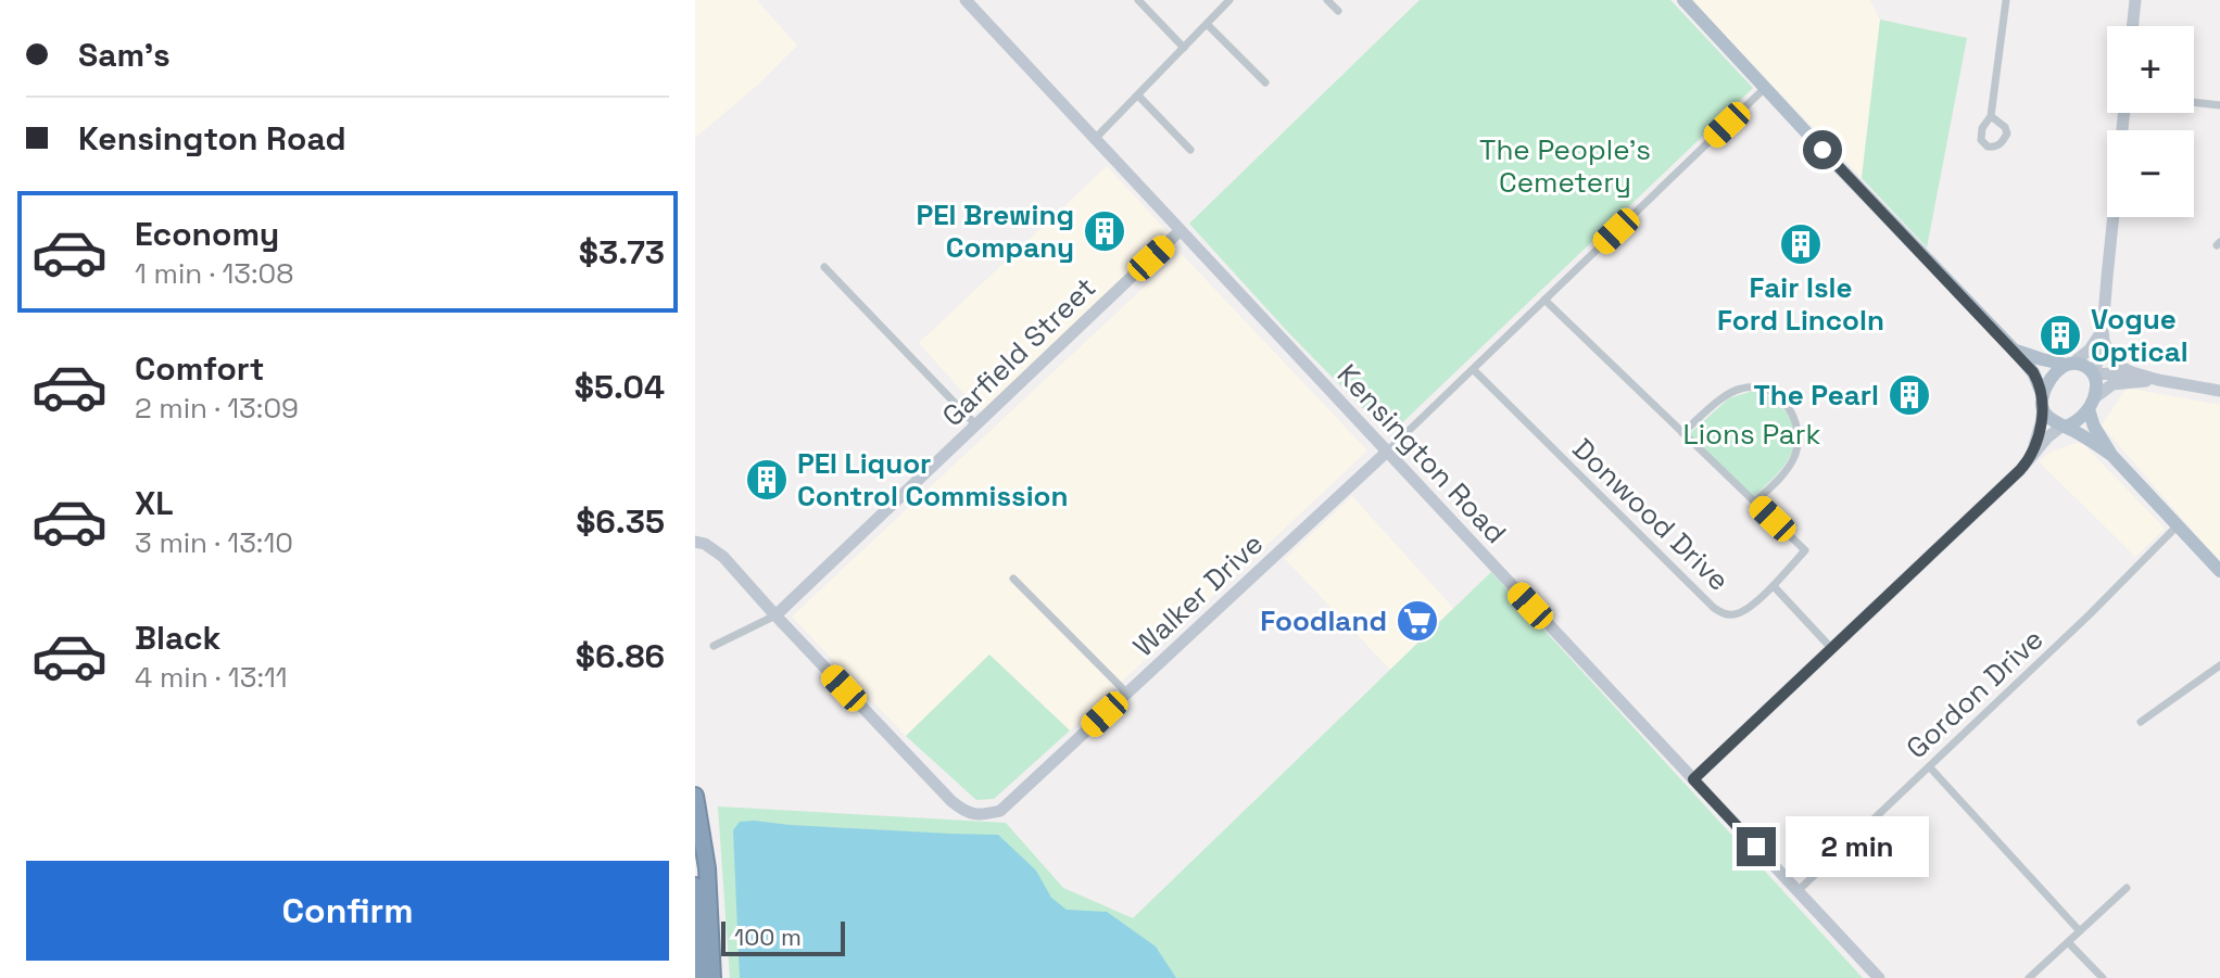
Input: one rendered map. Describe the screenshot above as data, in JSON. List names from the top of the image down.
{
  "streets": {
    "street": [
      "Garfield Street",
      "Kensington Road",
      "Donwood Drive",
      "Walker Drive",
      "Gordon Drive"
    ]
  },
  "crossings": [
    ["Garfield Street", "Kensington Road"],
    ["Garfield Street", "Walker Drive"],
    ["Kensington Road", "Walker Drive"],
    ["Kensington Road", "Gordon Drive"]
  ],
  "parks": ["The People's Cemetery", "Lions Park"],
  "places": {
    "building": [
      "PEI Brewing Company",
      "Fair Isle Ford Lincoln",
      "Vogue Optical",
      "The Pearl",
      "PEI Liquor Control Commission"
    ],
    "supermarket": ["Foodland"]
  },
  "scale_bar": "100 m",
  "page": {
    "banner": ["Sam's", "Kensington Road"],
    "map_buttons": ["+", "−"],
    "list": [
      {
        "name": "Economy",
        "note": "1 min · 13:08",
        "value": "$3.73"
      },
      {
        "name": "Comfort",
        "note": "2 min · 13:09",
        "value": "$5.04"
      },
      {
        "name": "XL",
        "note": "3 min · 13:10",
        "value": "$6.35"
      },
      {
        "name": "Black",
        "note": "4 min · 13:11",
        "value": "$6.86"
      }
    ],
    "bubble": "2 min",
    "buttons": "Confirm",
    "scale": "100 m"
  }
}
